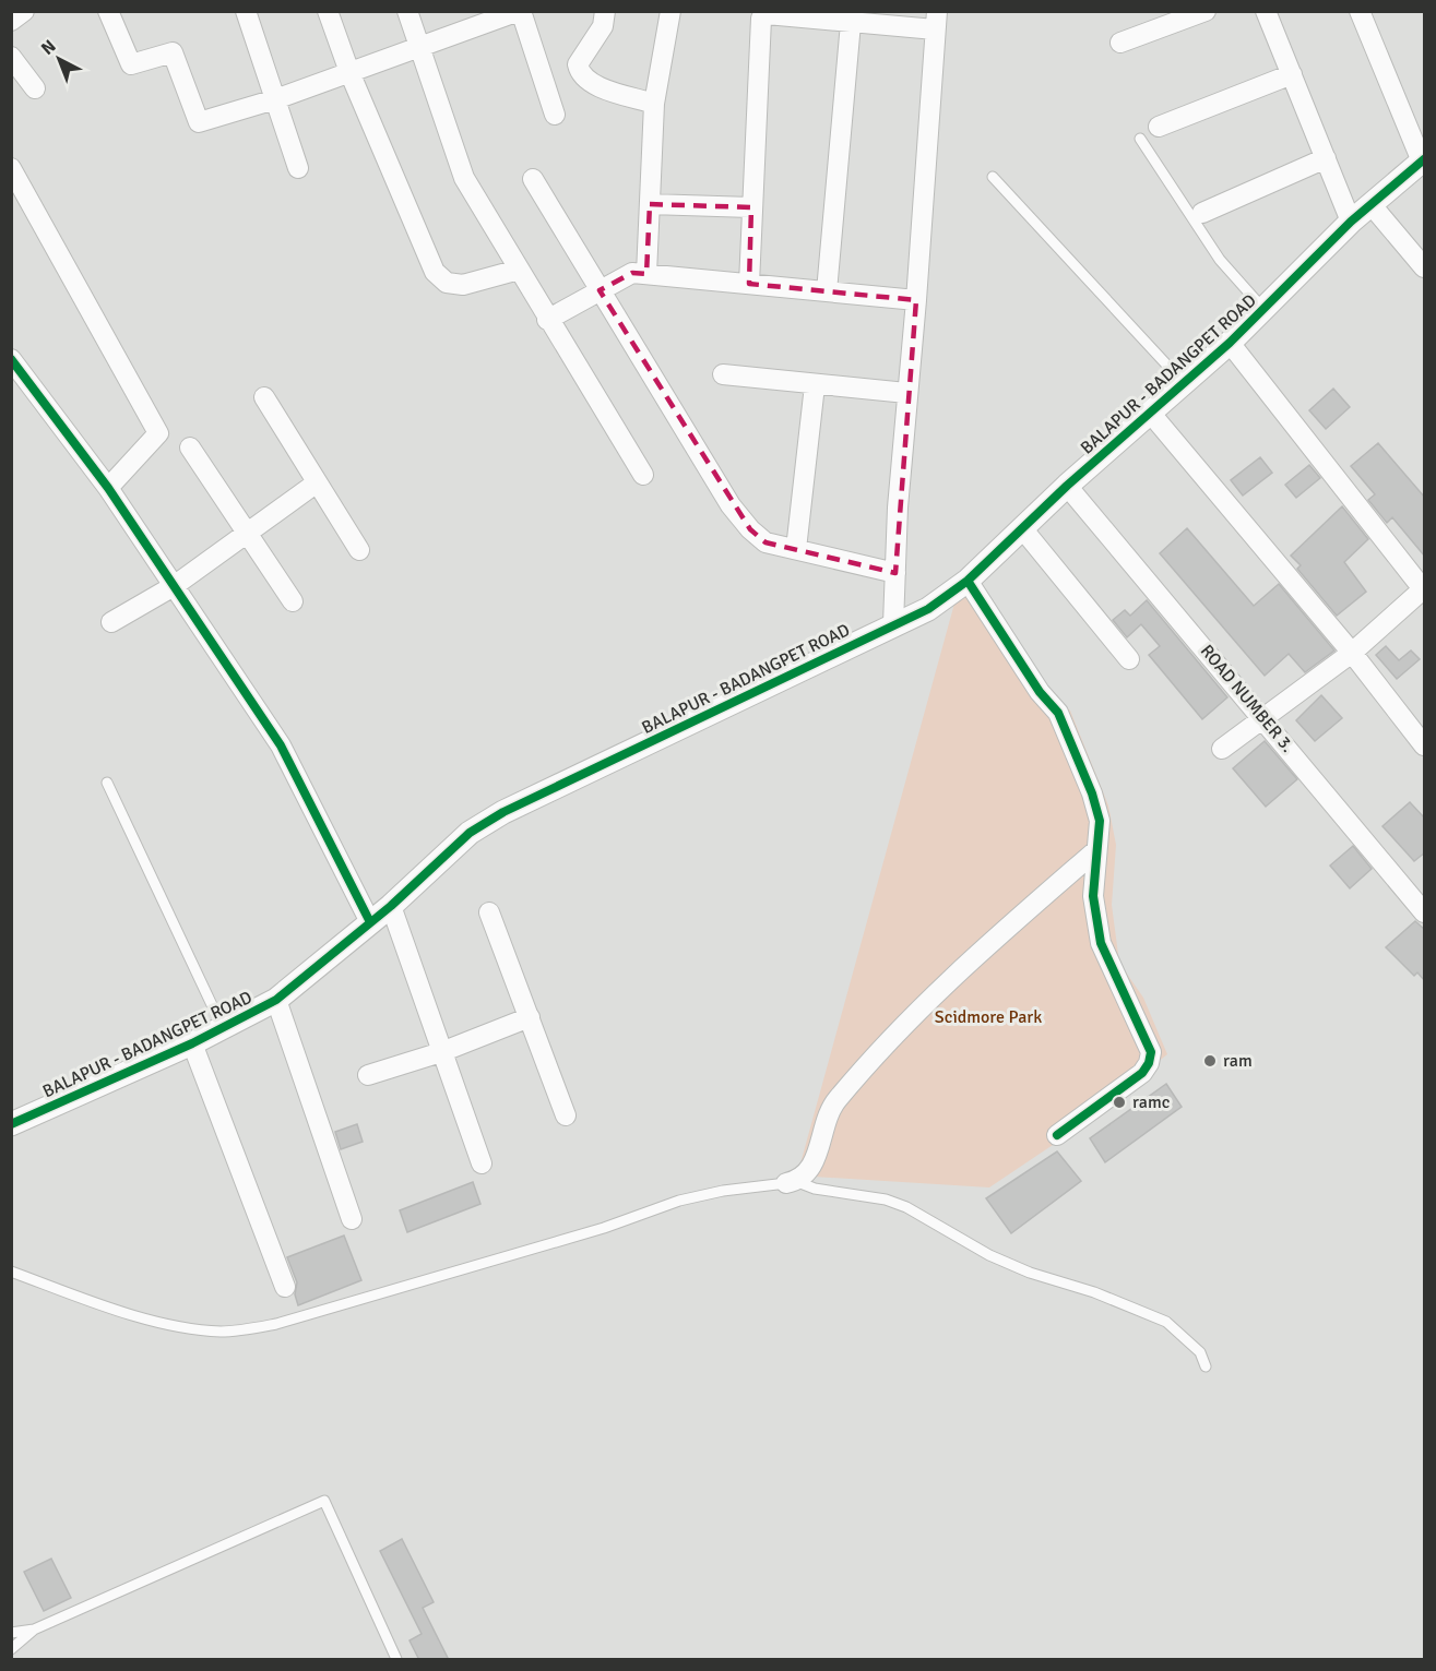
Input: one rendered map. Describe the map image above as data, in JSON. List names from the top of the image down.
{
  "streets": {
    "street": ["BALAPUR - BADANGPET ROAD", "ROAD NUMBER 3."]
  },
  "crossings": [
    ["BALAPUR - BADANGPET ROAD", "ROAD NUMBER 3."]
  ],
  "parks": ["Scidmore Park"],
  "places": ["ram", "ramc"],
  "north": "top left"
}
